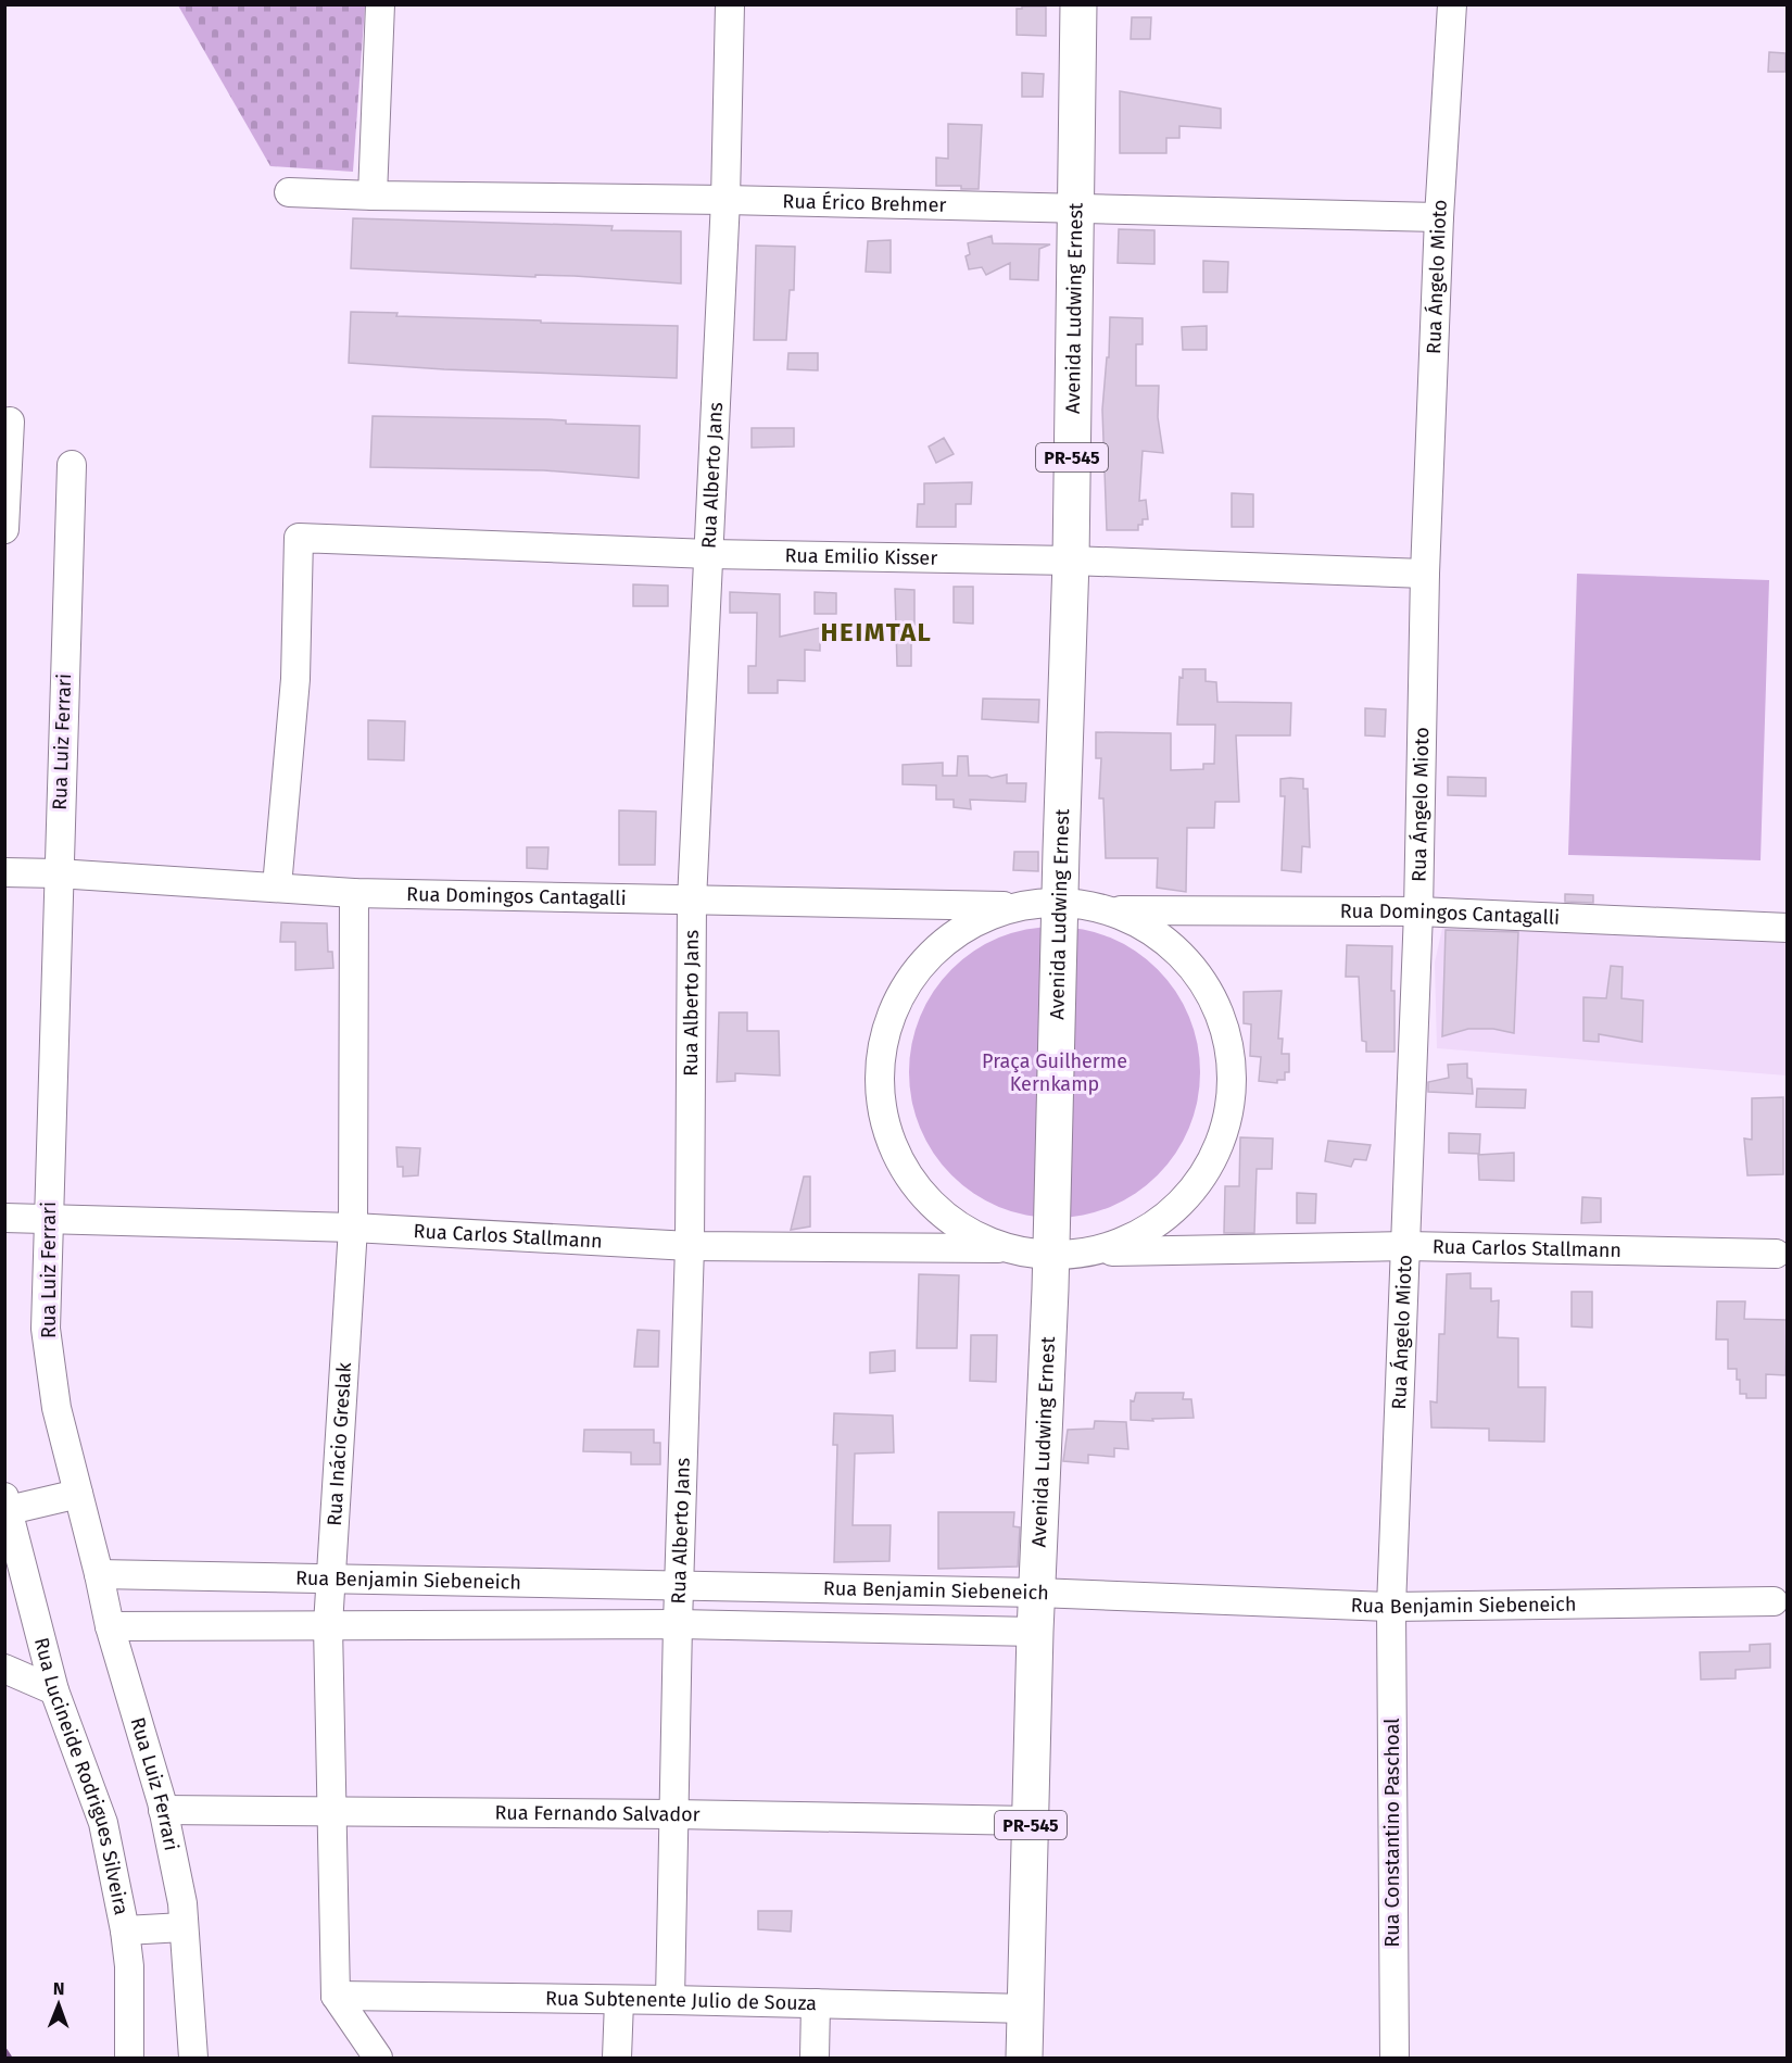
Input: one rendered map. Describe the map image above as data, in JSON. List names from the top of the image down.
{
  "streets": {
    "highway": ["Avenida Ludwing Ernest", "PR-545"],
    "street": [
      "Rua Érico Brehmer",
      "Rua Ángelo Mioto",
      "Rua Alberto Jans",
      "Rua Emilio Kisser",
      "Rua Luiz Ferrari",
      "Rua Domingos Cantagalli",
      "Rua Carlos Stallmann",
      "Rua Inácio Greslak",
      "Rua Benjamin Siebeneich",
      "Rua Lucineide Rodrigues Silveira",
      "Rua Fernando Salvador",
      "Rua Constantino Paschoal",
      "Rua Subtenente Julio de Souza"
    ]
  },
  "crossings": [
    ["Rua Érico Brehmer", "Rua Ángelo Mioto"],
    ["Rua Érico Brehmer", "Avenida Ludwing Ernest"],
    ["Rua Érico Brehmer", "Rua Alberto Jans"],
    ["Rua Ángelo Mioto", "Rua Emilio Kisser"],
    ["Rua Ángelo Mioto", "Rua Domingos Cantagalli"],
    ["Rua Ángelo Mioto", "Rua Carlos Stallmann"],
    ["Rua Ángelo Mioto", "Rua Benjamin Siebeneich"],
    ["Rua Ángelo Mioto", "Rua Constantino Paschoal"],
    ["Avenida Ludwing Ernest", "Rua Emilio Kisser"],
    ["Avenida Ludwing Ernest", "Rua Domingos Cantagalli"],
    ["Avenida Ludwing Ernest", "Rua Carlos Stallmann"],
    ["Avenida Ludwing Ernest", "Rua Benjamin Siebeneich"],
    ["Avenida Ludwing Ernest", "Rua Fernando Salvador"],
    ["Avenida Ludwing Ernest", "Rua Subtenente Julio de Souza"],
    ["Rua Alberto Jans", "Rua Emilio Kisser"],
    ["Rua Alberto Jans", "Rua Domingos Cantagalli"],
    ["Rua Alberto Jans", "Rua Carlos Stallmann"],
    ["Rua Alberto Jans", "Rua Benjamin Siebeneich"],
    ["Rua Alberto Jans", "Rua Fernando Salvador"],
    ["Rua Alberto Jans", "Rua Subtenente Julio de Souza"],
    ["Rua Emilio Kisser", "Rua Domingos Cantagalli"],
    ["Rua Luiz Ferrari", "Rua Domingos Cantagalli"],
    ["Rua Luiz Ferrari", "Rua Carlos Stallmann"],
    ["Rua Luiz Ferrari", "Rua Benjamin Siebeneich"],
    ["Rua Luiz Ferrari", "Rua Fernando Salvador"],
    ["Rua Domingos Cantagalli", "Rua Inácio Greslak"],
    ["Rua Carlos Stallmann", "Rua Inácio Greslak"],
    ["Rua Inácio Greslak", "Rua Benjamin Siebeneich"],
    ["Rua Inácio Greslak", "Rua Fernando Salvador"],
    ["Rua Inácio Greslak", "Rua Subtenente Julio de Souza"],
    ["Rua Benjamin Siebeneich", "Rua Constantino Paschoal"]
  ],
  "districts": ["HEIMTAL"],
  "parks": ["Praça Guilherme Kernkamp"],
  "north": "top"
}
